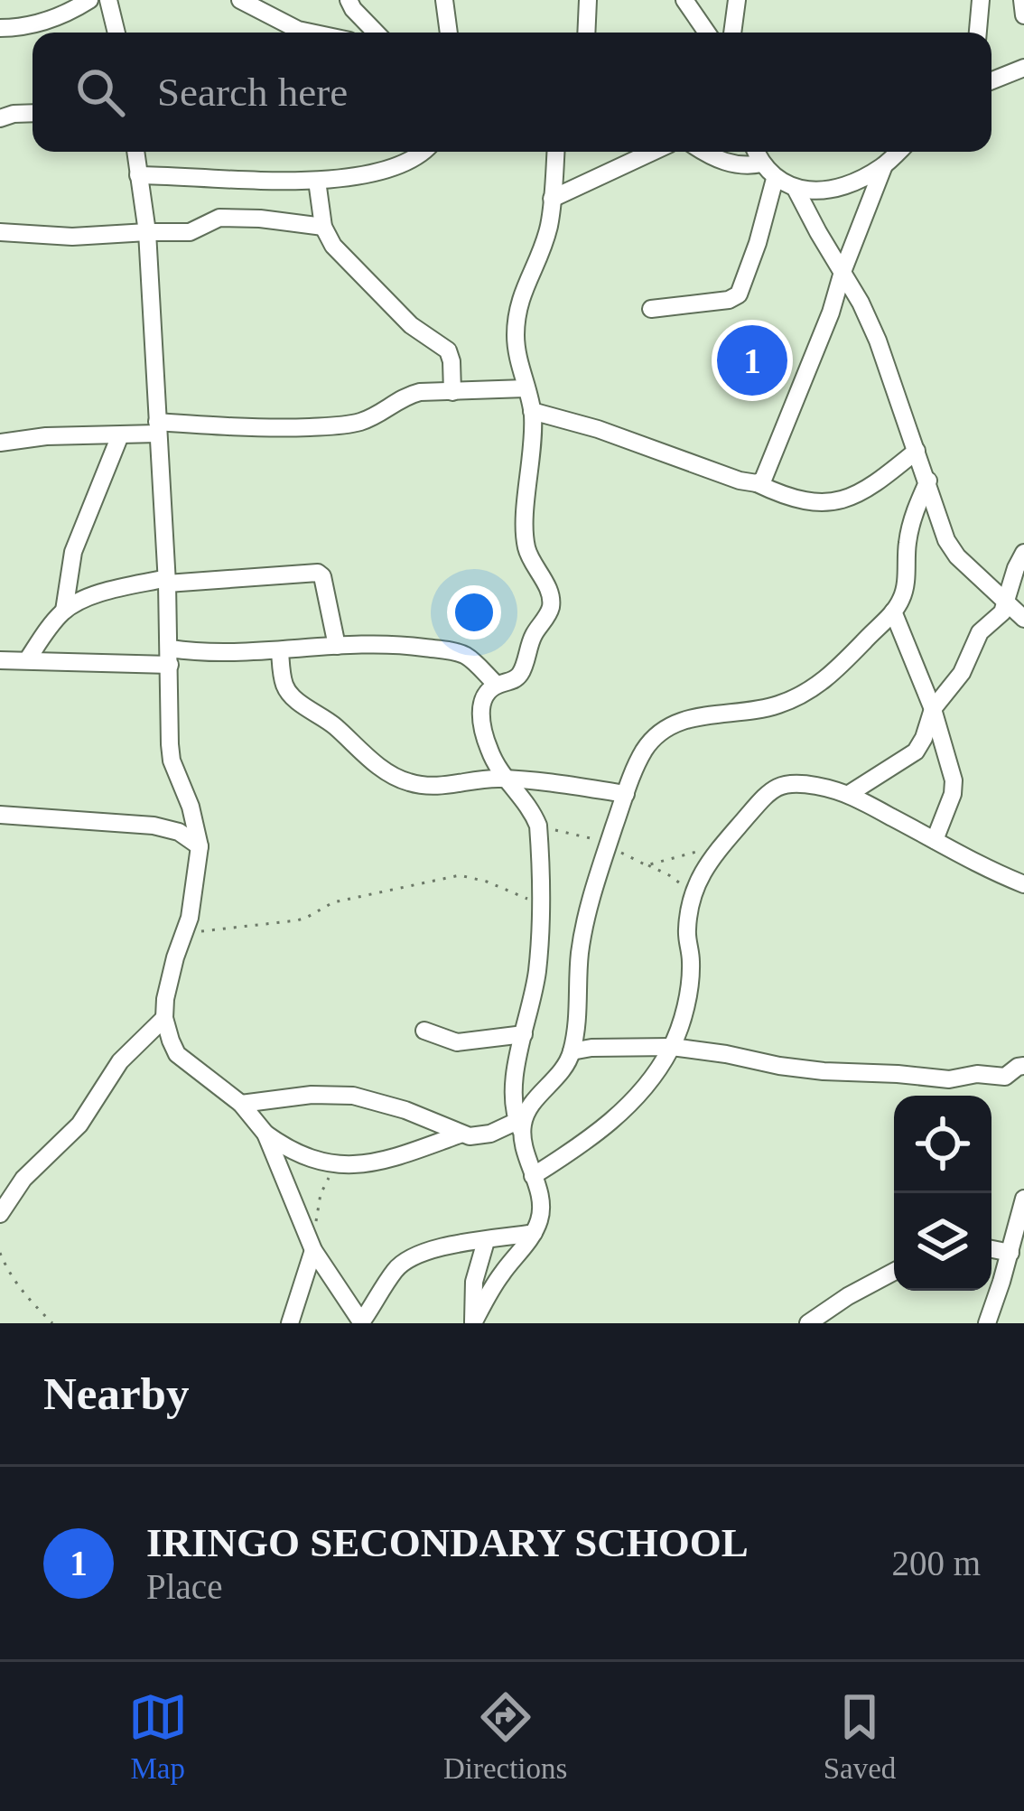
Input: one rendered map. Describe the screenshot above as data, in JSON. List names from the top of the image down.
{
  "page": {
    "search": "Search here",
    "pins": "1",
    "heading": "Nearby",
    "list": [
      {
        "mark": "1",
        "name": "IRINGO SECONDARY SCHOOL",
        "note": "Place",
        "value": "200 m"
      }
    ],
    "nav": ["Map", "Directions", "Saved"]
  }
}
